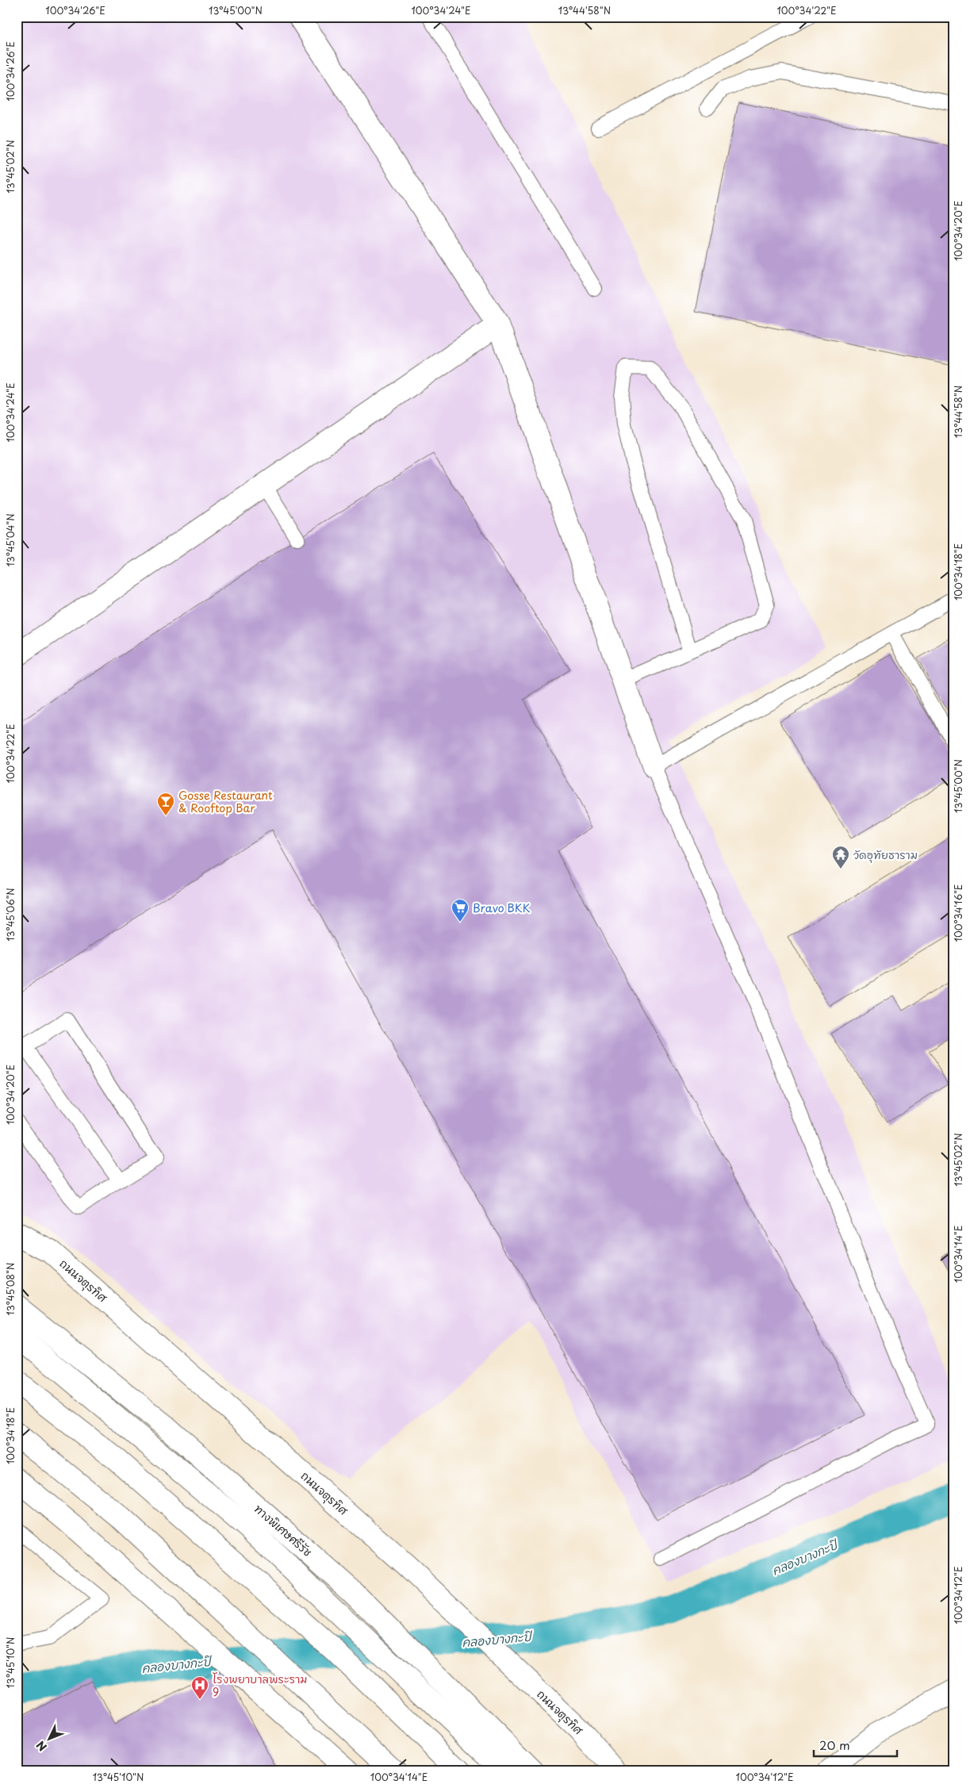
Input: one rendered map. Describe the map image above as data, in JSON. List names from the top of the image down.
{
  "streets": {
    "main road": ["ถนนจตุรทิศ", "ทางพิเศษศรีรัช"]
  },
  "water": ["คลองบางกะปิ"],
  "places": {
    "bar": ["Gosse Restaurant & Rooftop Bar"],
    "temple": ["วัดอุทัยธาราม"],
    "supermarket": ["Bravo BKK"],
    "hospital": ["โรงพยาบาลพระราม 9"]
  },
  "scale_bar": "20 m",
  "north": "bottom left",
  "coordinates": [
    "100°34'26\"E",
    "13°45'00\"N",
    "100°34'24\"E",
    "13°44'58\"N",
    "100°34'22\"E",
    "13°45'02\"N",
    "100°34'20\"E",
    "13°45'04\"N",
    "100°34'18\"E",
    "100°34'16\"E",
    "13°45'06\"N",
    "100°34'14\"E",
    "13°45'08\"N",
    "100°34'12\"E",
    "13°45'10\"N"
  ]
}
